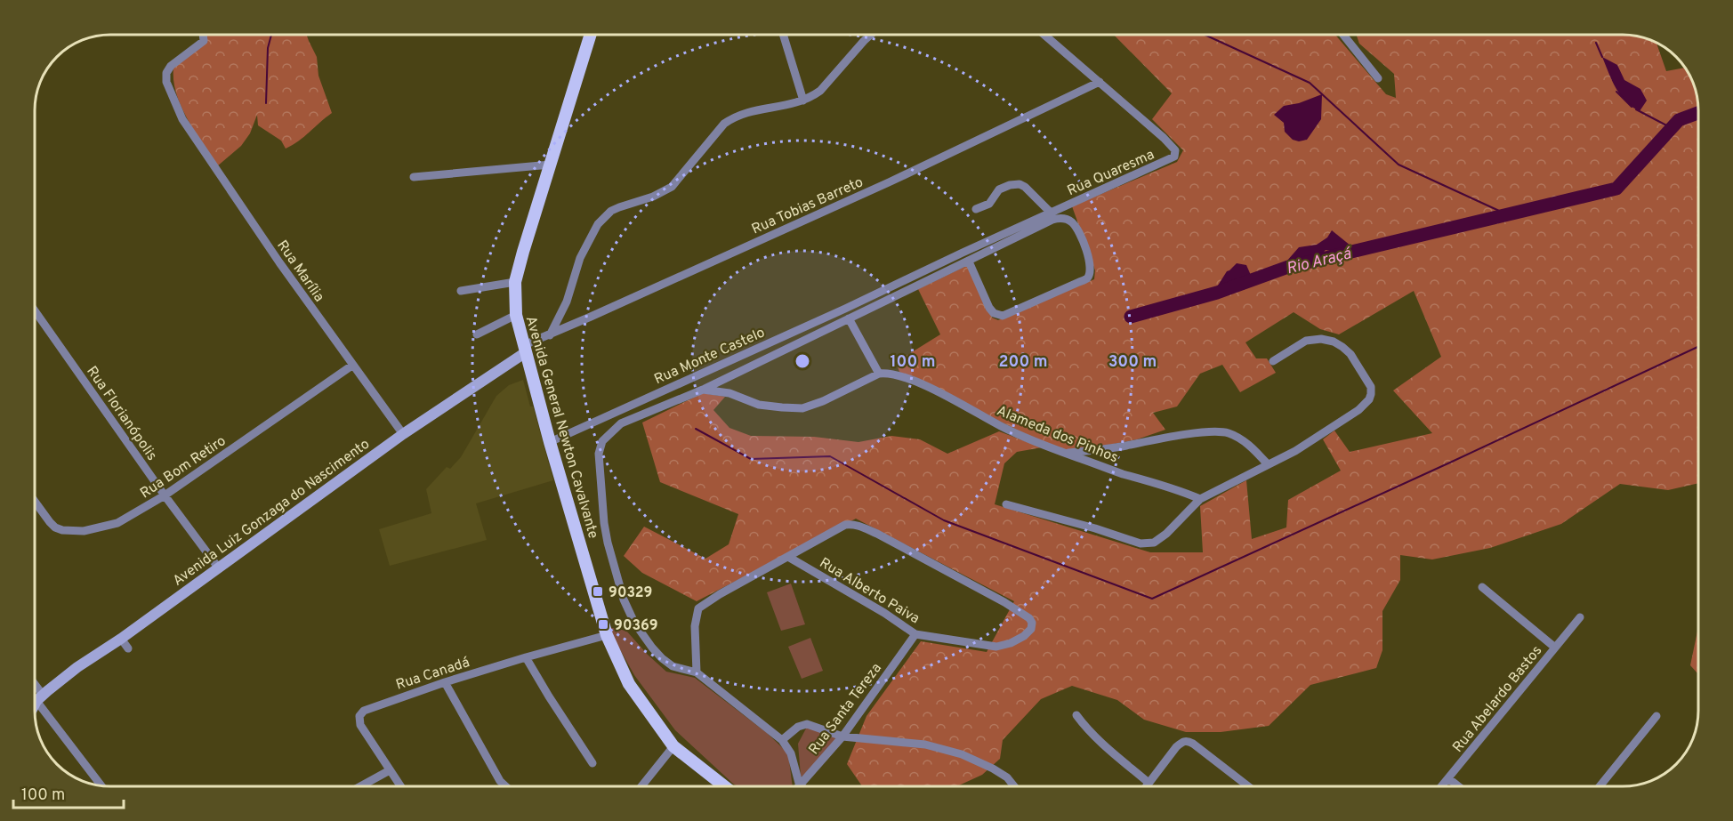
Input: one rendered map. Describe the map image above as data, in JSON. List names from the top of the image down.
{
  "streets": {
    "main road": ["Avenida General Newton Cavalvante", "Avenida Luiz Gonzaga do Nascimento"],
    "street": [
      "Rua Quaresma",
      "Rua Tobias Barreto",
      "Rua Marília",
      "Rua Monte Castelo",
      "Rua Florianópolis",
      "Alameda dos Pinhos",
      "Rua Bom Retiro",
      "Rua Alberto Paiva",
      "Rua Canadá",
      "Rua Abelardo Bastos",
      "Rua Santa Tereza"
    ]
  },
  "crossings": [
    ["Rua Quaresma", "Rua Tobias Barreto"],
    ["Rua Quaresma", "Rua Monte Castelo"],
    ["Rua Tobias Barreto", "Avenida General Newton Cavalvante"],
    ["Rua Tobias Barreto", "Avenida Luiz Gonzaga do Nascimento"],
    ["Rua Marília", "Rua Bom Retiro"],
    ["Rua Marília", "Avenida Luiz Gonzaga do Nascimento"],
    ["Rua Monte Castelo", "Avenida General Newton Cavalvante"],
    ["Rua Florianópolis", "Rua Bom Retiro"],
    ["Rua Florianópolis", "Avenida Luiz Gonzaga do Nascimento"],
    ["Avenida General Newton Cavalvante", "Avenida Luiz Gonzaga do Nascimento"],
    ["Avenida General Newton Cavalvante", "Rua Canadá"],
    ["Rua Alberto Paiva", "Rua Santa Tereza"]
  ],
  "water": ["Rio Araçá"],
  "places": {
    "transit": ["90329", "90369"]
  },
  "scale_bar": "100 m",
  "rings": ["100 m", "200 m", "300 m"]
}
